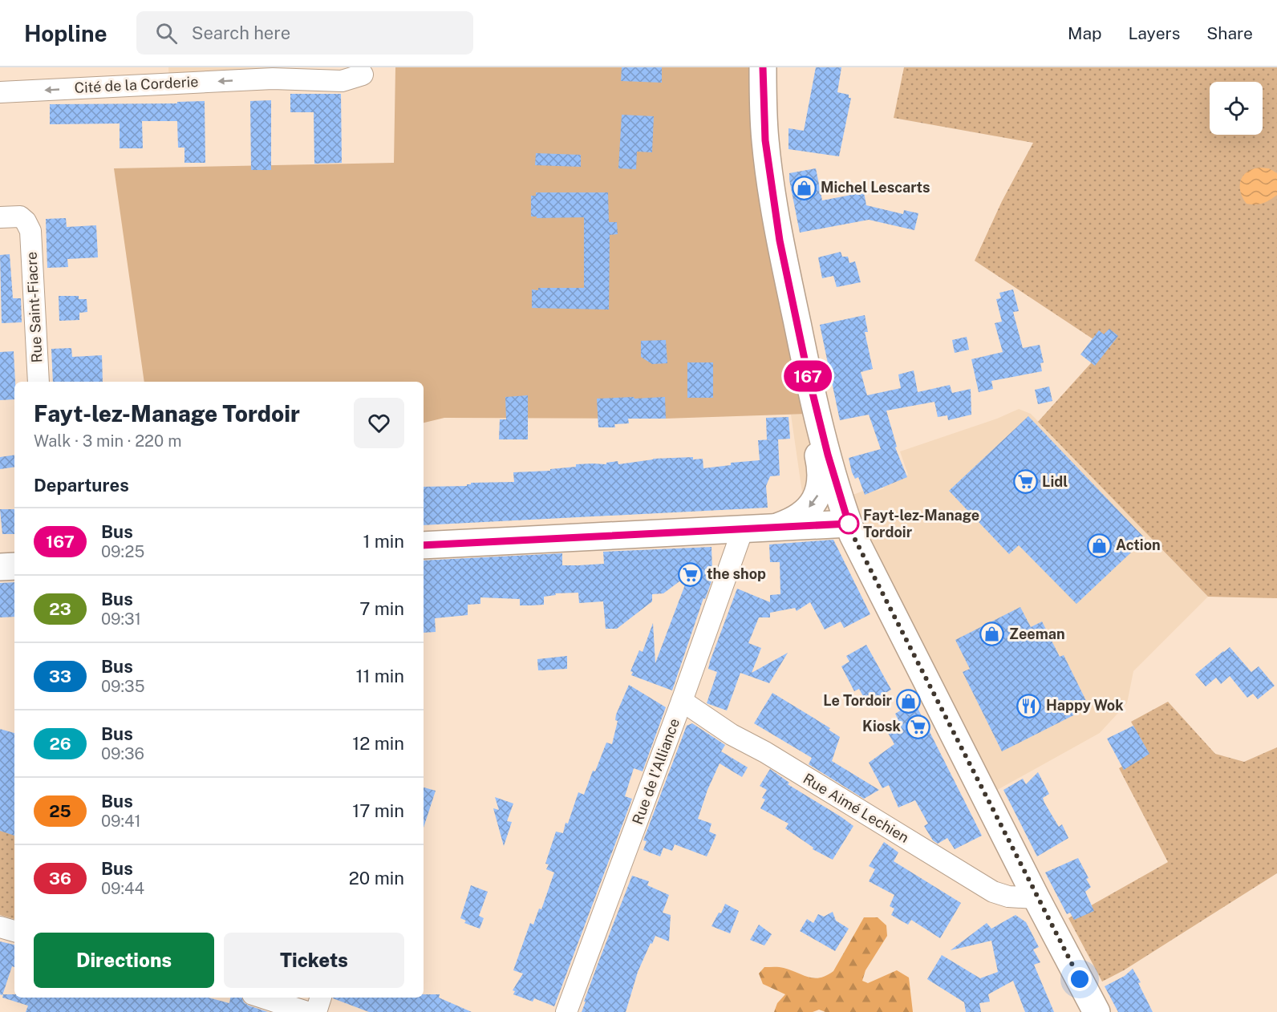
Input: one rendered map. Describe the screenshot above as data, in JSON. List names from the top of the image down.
{
  "streets": {
    "street": [
      "Cité de la Corderie",
      "Rue Saint-Fiacre",
      "Rue de l'Alliance",
      "Rue Aimé Lechien"
    ]
  },
  "crossings": [
    ["Rue de l'Alliance", "Rue Aimé Lechien"]
  ],
  "one_way": ["Cité de la Corderie"],
  "places": {
    "shop": [
      "Michel Lescarts",
      "Action",
      "Zeeman",
      "Le Tordoir"
    ],
    "supermarket": ["Lidl", "the shop", "Kiosk"],
    "other": ["Fayt-lez-Manage Tordoir"],
    "restaurant": ["Happy Wok"]
  },
  "lines": ["bus line 167"],
  "page": {
    "header": "Hopline",
    "search": "Search here",
    "nav": ["Map", "Layers", "Share"],
    "on_map": "167",
    "heading": [
      ["Fayt-lez-Manage Tordoir", "Walk · 3 min · 220 m"],
      "Departures"
    ],
    "list": [
      {
        "mark": "167",
        "name": "Bus",
        "note": "09:25",
        "value": "1 min"
      },
      {
        "mark": "23",
        "name": "Bus",
        "note": "09:31",
        "value": "7 min"
      },
      {
        "mark": "33",
        "name": "Bus",
        "note": "09:35",
        "value": "11 min"
      },
      {
        "mark": "26",
        "name": "Bus",
        "note": "09:36",
        "value": "12 min"
      },
      {
        "mark": "25",
        "name": "Bus",
        "note": "09:41",
        "value": "17 min"
      },
      {
        "mark": "36",
        "name": "Bus",
        "note": "09:44",
        "value": "20 min"
      }
    ],
    "buttons": ["Directions", "Tickets"]
  }
}
